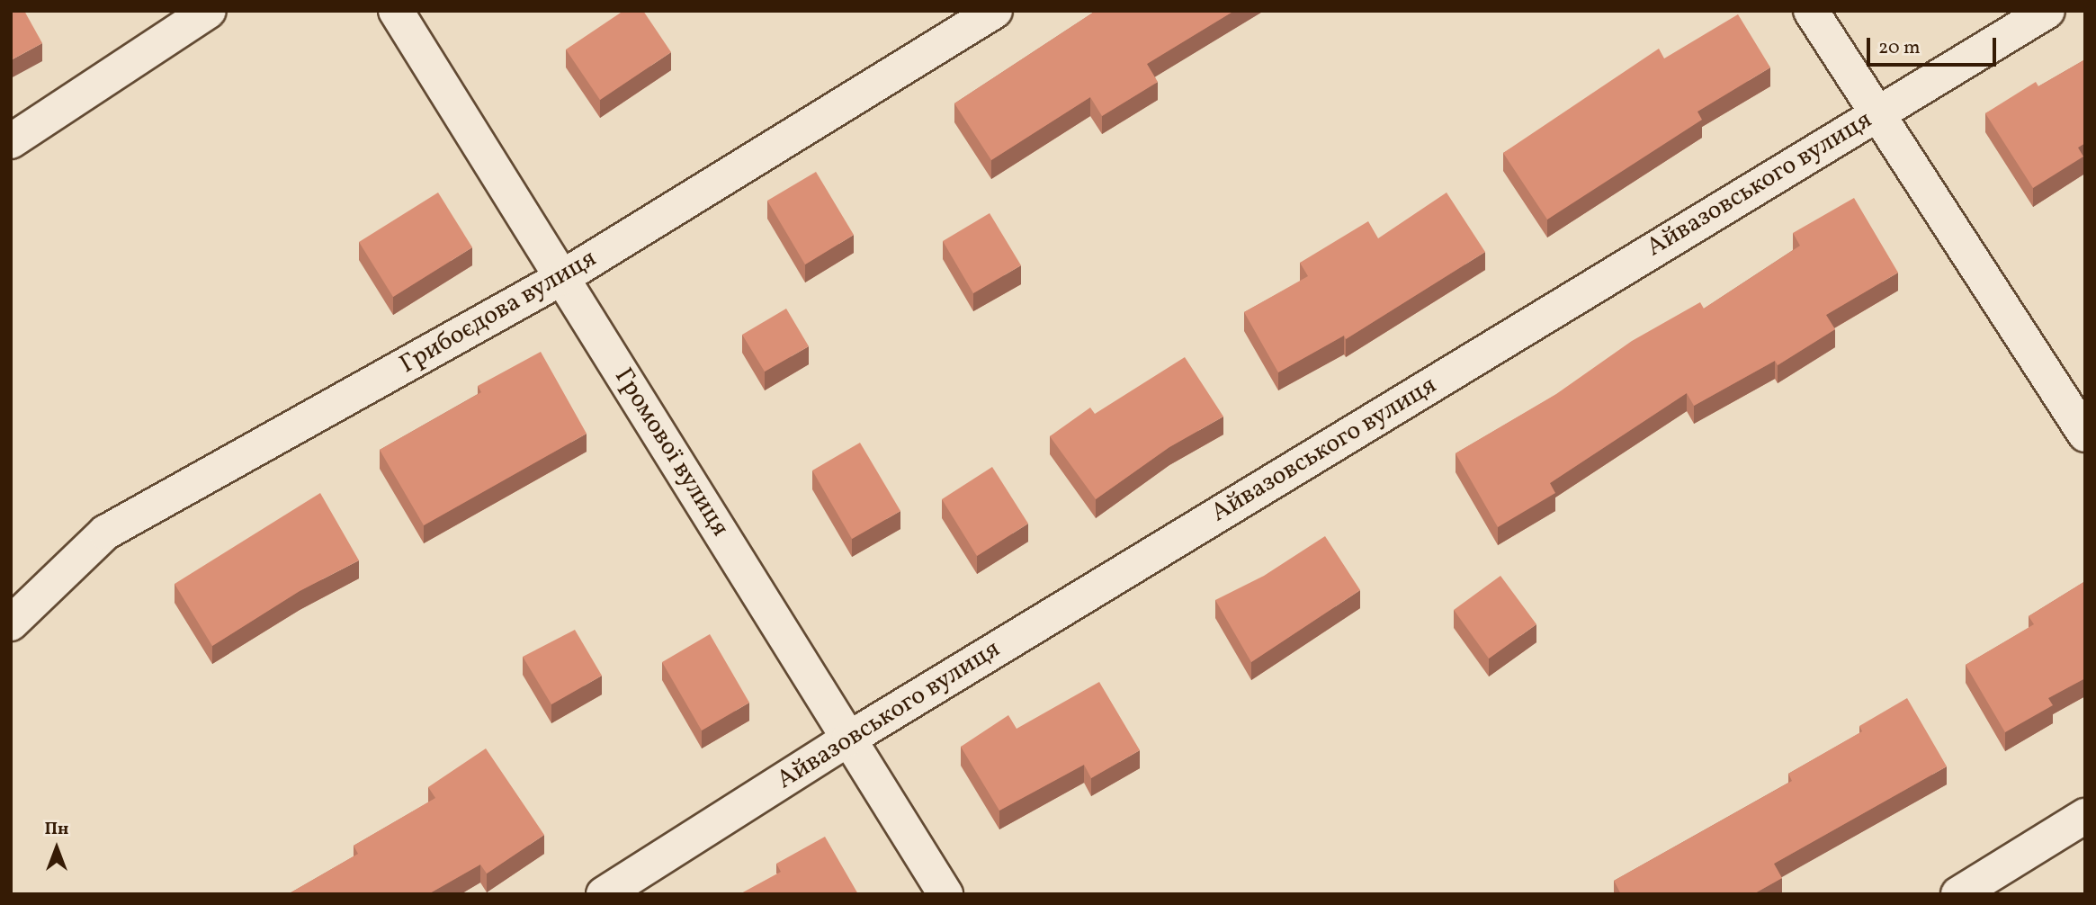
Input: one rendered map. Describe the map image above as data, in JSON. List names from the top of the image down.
{
  "streets": {
    "street": ["Айвазовського вулиця", "Грибоєдова вулиця", "Громової вулиця"]
  },
  "crossings": [
    ["Айвазовського вулиця", "Громової вулиця"],
    ["Грибоєдова вулиця", "Громової вулиця"]
  ],
  "scale_bar": "20 m",
  "north": "top"
}
